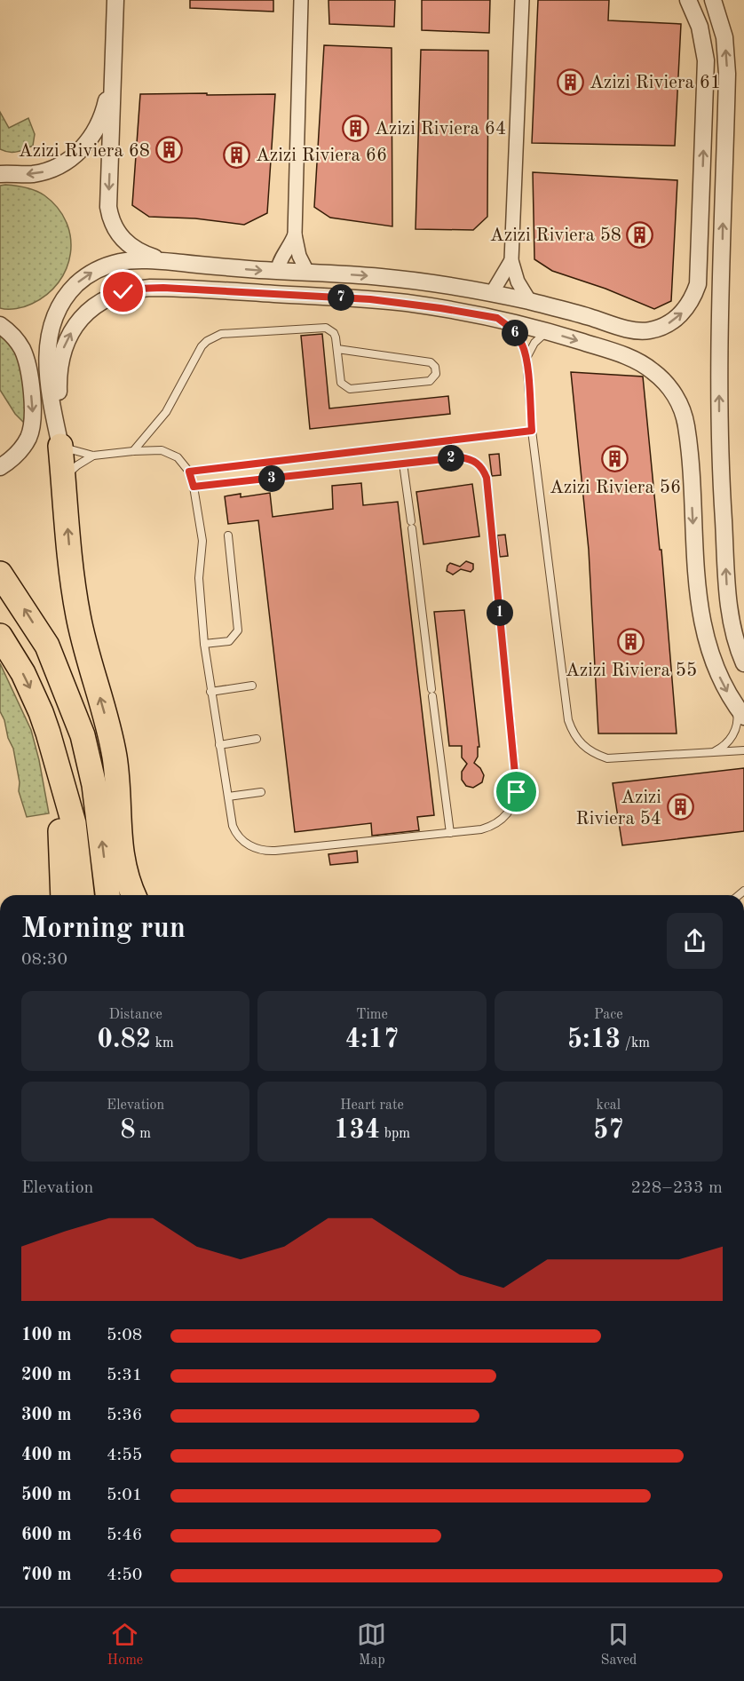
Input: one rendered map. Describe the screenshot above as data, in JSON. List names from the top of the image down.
{
  "places": {
    "building": [
      "Azizi Riviera 61",
      "Azizi Riviera 64",
      "Azizi Riviera 68",
      "Azizi Riviera 66",
      "Azizi Riviera 58",
      "Azizi Riviera 56",
      "Azizi Riviera 55",
      "Azizi Riviera 54"
    ]
  },
  "page": {
    "pins": [
      "7",
      "6",
      "2",
      "3",
      "1"
    ],
    "heading": ["Morning run", "08:30"],
    "stats": [
      ["Distance", "0.82 km"],
      ["Time", "4:17"],
      ["Pace", "5:13 /km"],
      ["Elevation", "8 m"],
      ["Heart rate", "134 bpm"],
      ["kcal", "57"]
    ],
    "chart": ["Elevation", "228–233 m"],
    "list": [
      {
        "name": "100 m",
        "note": "5:08"
      },
      {
        "name": "200 m",
        "note": "5:31"
      },
      {
        "name": "300 m",
        "note": "5:36"
      },
      {
        "name": "400 m",
        "note": "4:55"
      },
      {
        "name": "500 m",
        "note": "5:01"
      },
      {
        "name": "600 m",
        "note": "5:46"
      },
      {
        "name": "700 m",
        "note": "4:50"
      }
    ],
    "tabs": ["Home", "Map", "Saved"]
  }
}
